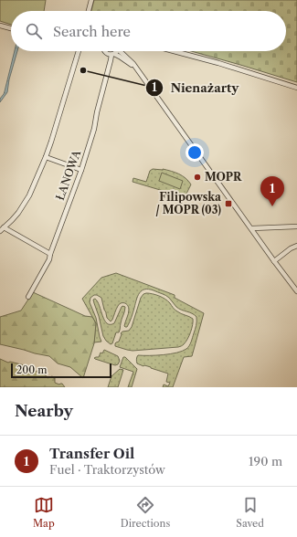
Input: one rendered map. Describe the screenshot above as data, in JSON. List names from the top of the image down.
{
  "streets": {
    "street": ["ŁANOWA"]
  },
  "places": {
    "other": ["Nienażarty", "MOPR"],
    "transit": ["Filipowska / MOPR (03)"]
  },
  "scale_bar": "200 m",
  "page": {
    "search": "Search here",
    "pins": "1",
    "scale": "200 m",
    "heading": "Nearby",
    "list": [
      {
        "mark": "1",
        "name": "Transfer Oil",
        "note": "Fuel · Traktorzystów",
        "value": "190 m"
      }
    ],
    "nav": ["Map", "Directions", "Saved"]
  }
}
